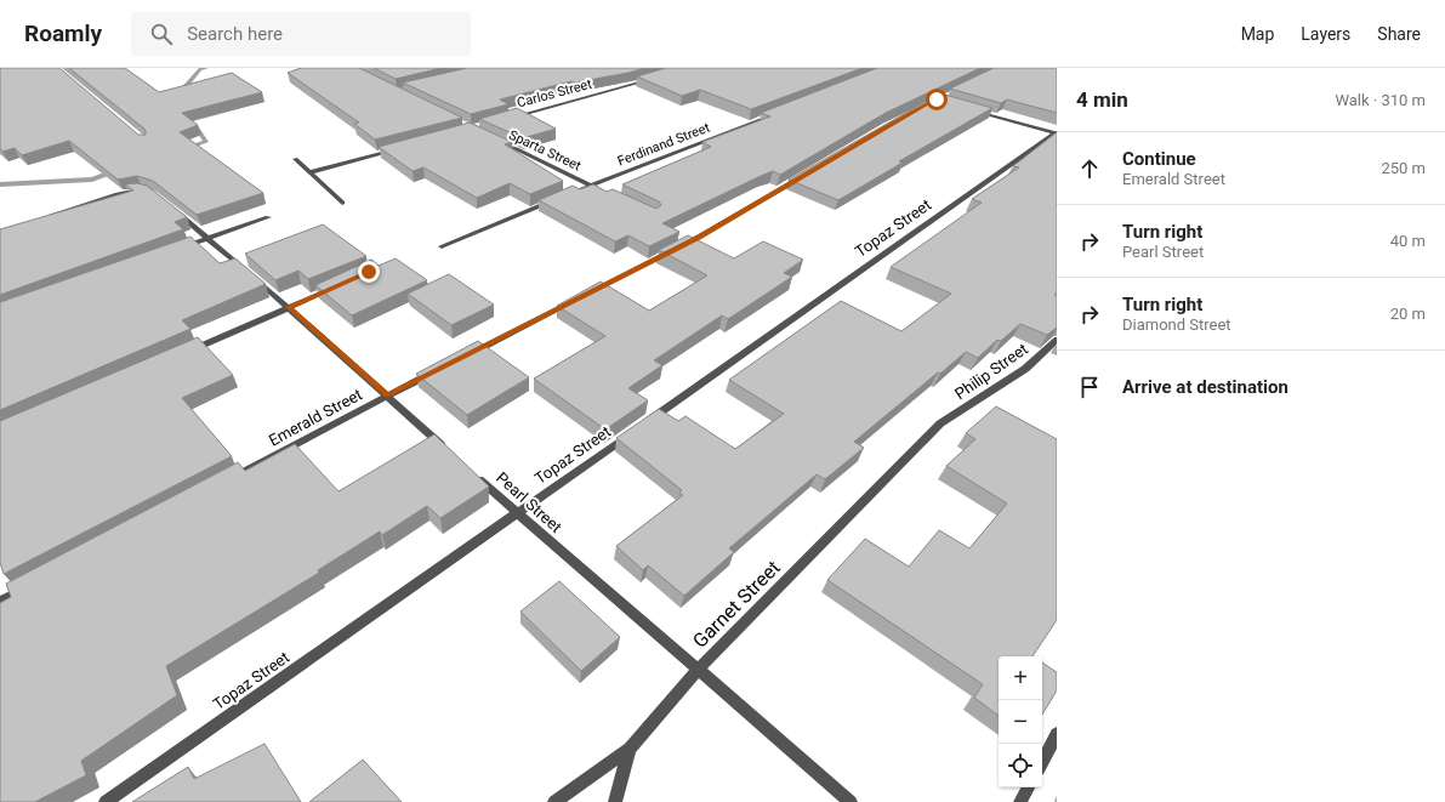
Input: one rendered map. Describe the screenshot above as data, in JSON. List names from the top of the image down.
{
  "streets": {
    "street": [
      "Carlos Street",
      "Ferdinand Street",
      "Sparta Street",
      "Topaz Street",
      "Philip Street",
      "Emerald Street",
      "Pearl Street",
      "Garnet Street"
    ]
  },
  "crossings": [
    ["Ferdinand Street", "Sparta Street"],
    ["Topaz Street", "Pearl Street"],
    ["Philip Street", "Garnet Street"],
    ["Pearl Street", "Garnet Street"]
  ],
  "page": {
    "header": "Roamly",
    "search": "Search here",
    "nav": ["Map", "Layers", "Share"],
    "heading": ["4 min", "Walk · 310 m"],
    "list": [
      ["Continue", "Emerald Street", "250 m"],
      ["Turn right", "Pearl Street", "40 m"],
      ["Turn right", "Diamond Street", "20 m"],
      "Arrive at destination"
    ],
    "map_buttons": ["+", "−"]
  }
}
